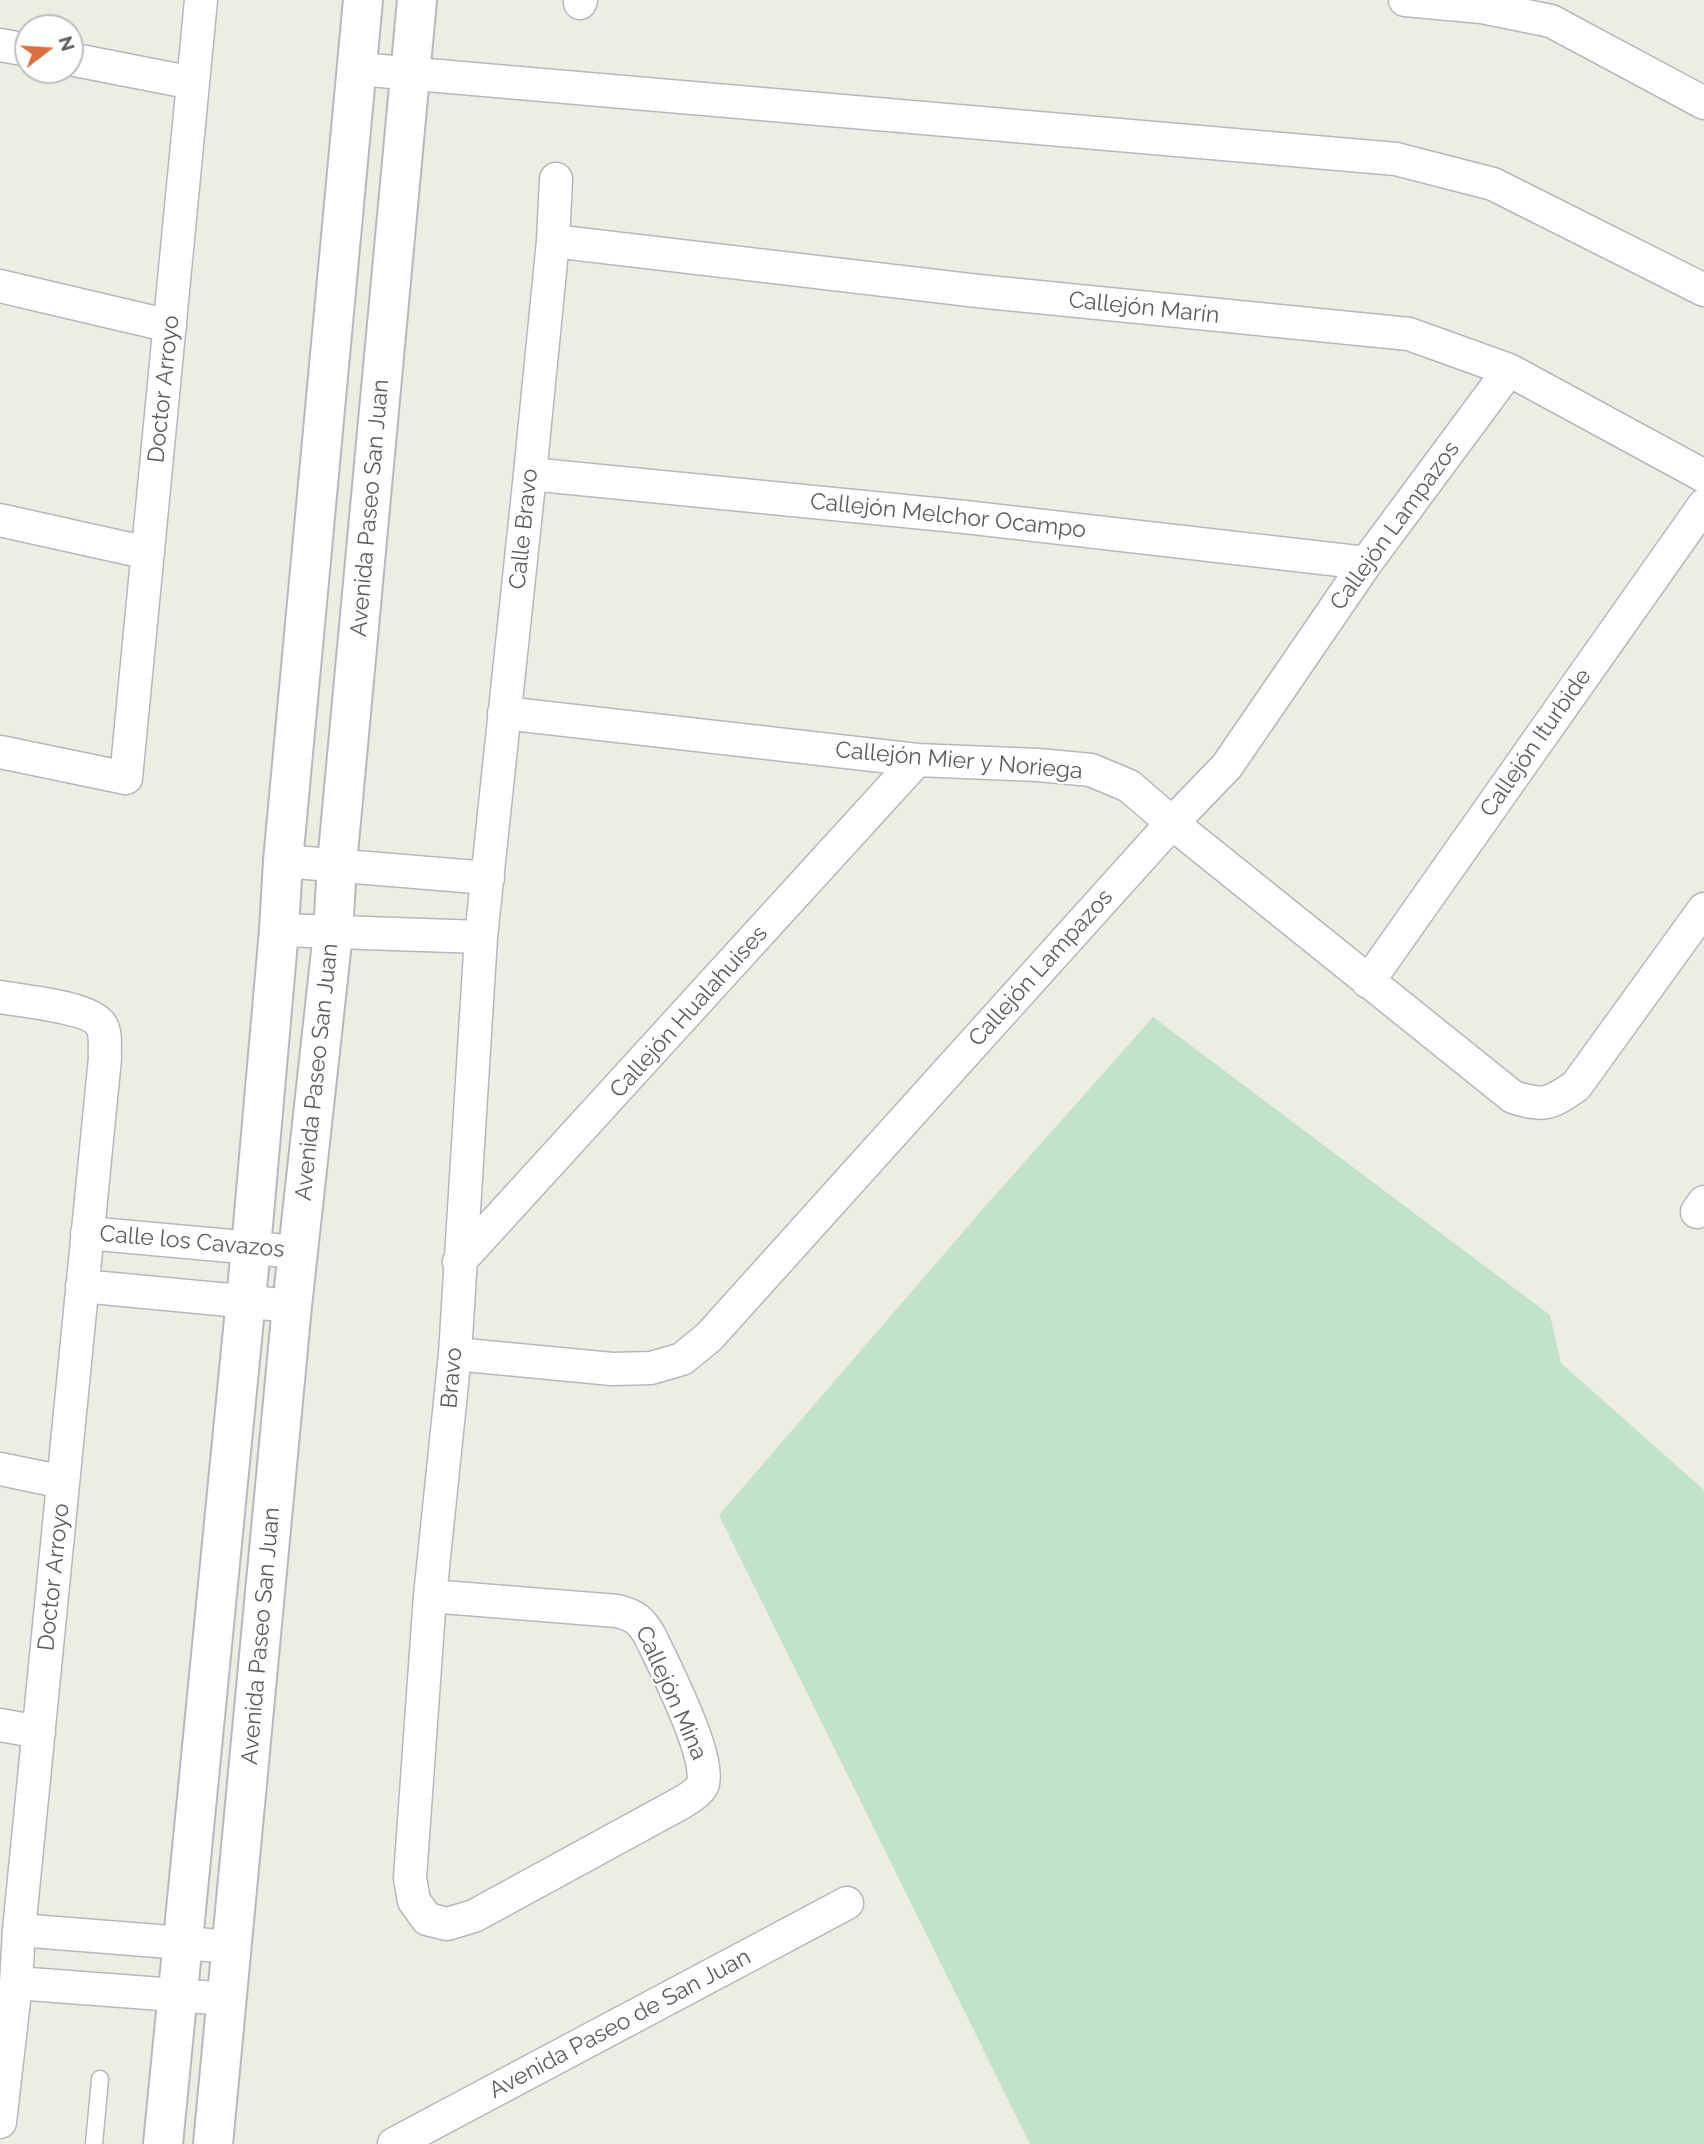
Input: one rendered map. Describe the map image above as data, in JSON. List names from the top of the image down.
{
  "streets": {
    "street": [
      "Callejón Marín",
      "Doctor Arroyo",
      "Avenida Paseo San Juan",
      "Callejón Melchor Ocampo",
      "Callejón Lampazos",
      "Calle Bravo",
      "Callejón Iturbide",
      "Callejón Mier y Noriega",
      "Callejón Hualahuises",
      "Calle los Cavazos",
      "Bravo",
      "Callejón Mina",
      "Avenida Paseo de San Juan"
    ]
  },
  "crossings": [
    ["Callejón Marín", "Callejón Lampazos"],
    ["Callejón Marín", "Calle Bravo"],
    ["Doctor Arroyo", "Calle los Cavazos"],
    ["Avenida Paseo San Juan", "Calle los Cavazos"],
    ["Callejón Melchor Ocampo", "Callejón Lampazos"],
    ["Callejón Melchor Ocampo", "Calle Bravo"],
    ["Callejón Lampazos", "Callejón Mier y Noriega"],
    ["Callejón Lampazos", "Bravo"],
    ["Calle Bravo", "Callejón Mier y Noriega"],
    ["Calle Bravo", "Bravo"],
    ["Callejón Iturbide", "Callejón Mier y Noriega"],
    ["Callejón Mier y Noriega", "Callejón Hualahuises"],
    ["Callejón Hualahuises", "Bravo"],
    ["Bravo", "Callejón Mina"]
  ],
  "north": "right"
}
